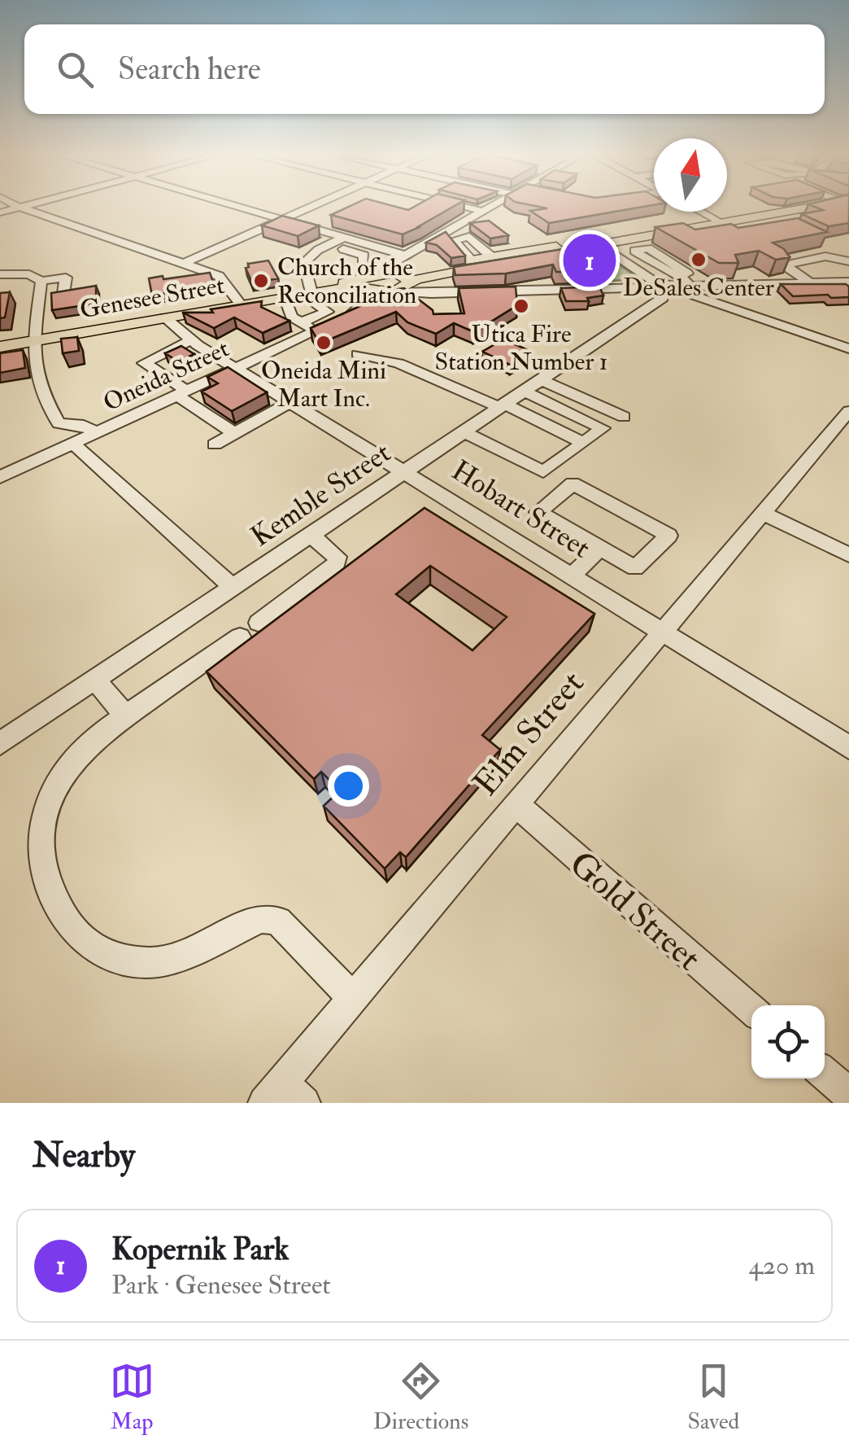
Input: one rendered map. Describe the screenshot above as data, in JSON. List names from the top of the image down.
{
  "streets": {
    "main road": ["Genesee Street"],
    "street": [
      "Oneida Street",
      "Kemble Street",
      "Hobart Street",
      "Elm Street",
      "Gold Street"
    ]
  },
  "crossings": [
    ["Genesee Street", "Oneida Street"],
    ["Genesee Street", "Hobart Street"],
    ["Oneida Street", "Hobart Street"],
    ["Kemble Street", "Hobart Street"],
    ["Hobart Street", "Elm Street"],
    ["Elm Street", "Gold Street"]
  ],
  "places": [
    "DeSales Center",
    "Church of the Reconciliation",
    "Utica Fire Station Number 1",
    "Oneida Mini Mart Inc."
  ],
  "north": "top",
  "page": {
    "search": "Search here",
    "pins": "1",
    "heading": "Nearby",
    "list": [
      {
        "mark": "1",
        "name": "Kopernik Park",
        "note": "Park · Genesee Street",
        "value": "420 m"
      }
    ],
    "nav": ["Map", "Directions", "Saved"]
  }
}
